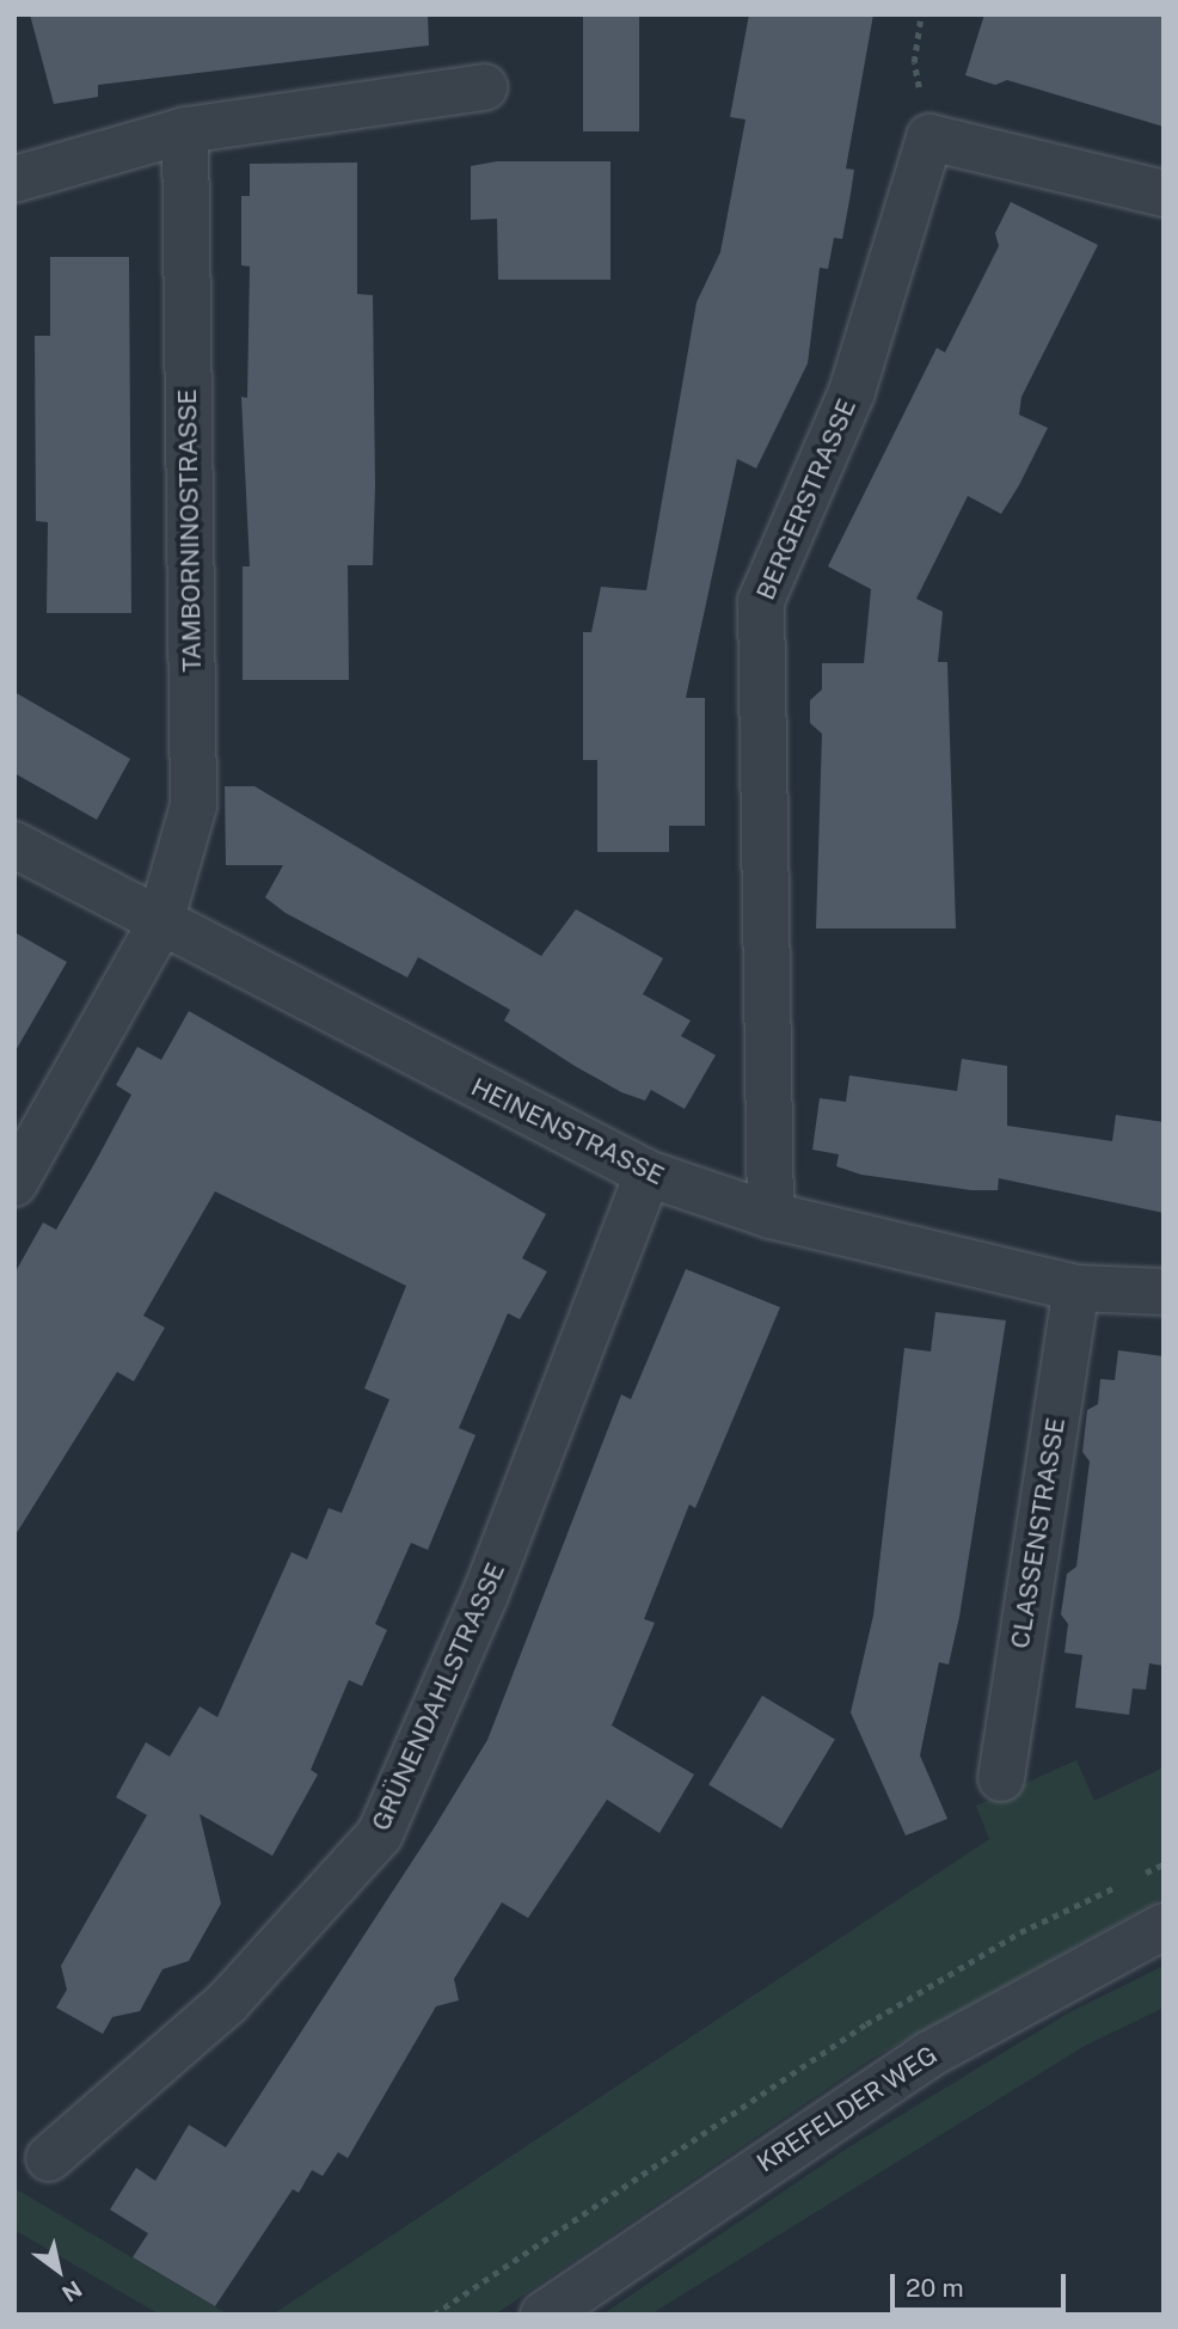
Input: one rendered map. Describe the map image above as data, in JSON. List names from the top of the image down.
{
  "streets": {
    "street": [
      "BERGERSTRASSE",
      "TAMBORNINOSTRASSE",
      "HEINENSTRASSE",
      "CLASSENSTRASSE",
      "GRÜNENDAHLSTRASSE",
      "KREFELDER WEG"
    ]
  },
  "crossings": [
    ["BERGERSTRASSE", "HEINENSTRASSE"],
    ["TAMBORNINOSTRASSE", "HEINENSTRASSE"],
    ["HEINENSTRASSE", "CLASSENSTRASSE"],
    ["HEINENSTRASSE", "GRÜNENDAHLSTRASSE"]
  ],
  "scale_bar": "20 m",
  "north": "bottom right"
}
